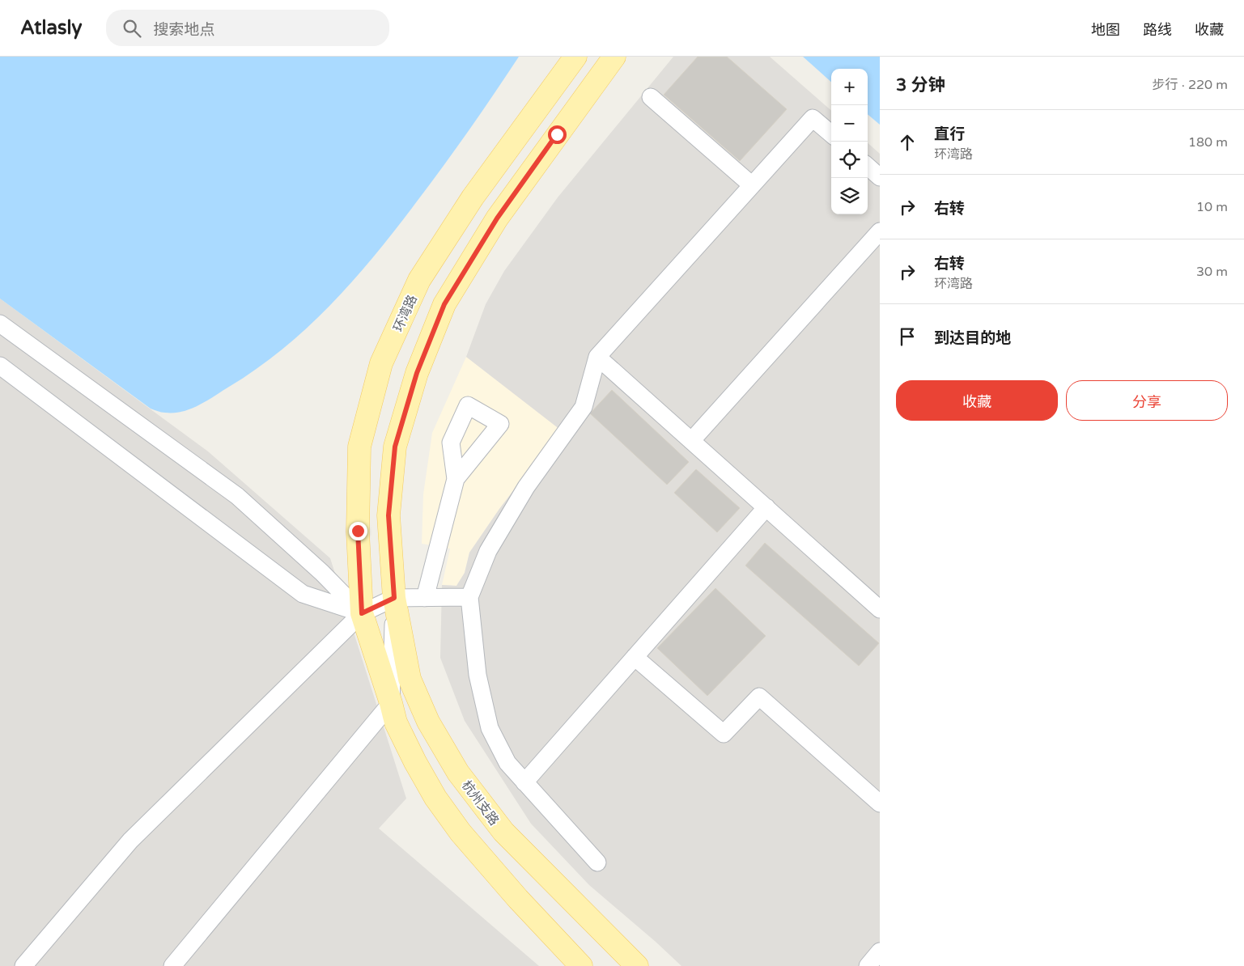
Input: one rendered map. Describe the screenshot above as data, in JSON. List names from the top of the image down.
{
  "streets": {
    "main road": ["环湾路", "杭州支路"]
  },
  "page": {
    "header": "Atlasly",
    "search": "搜索地点",
    "nav": ["地图", "路线", "收藏"],
    "heading": ["3 分钟", "步行 · 220 m"],
    "map_buttons": ["+", "−"],
    "list": [
      ["直行", "环湾路", "180 m"],
      ["右转", "10 m"],
      ["右转", "环湾路", "30 m"],
      "到达目的地"
    ],
    "buttons": ["收藏", "分享"]
  }
}
